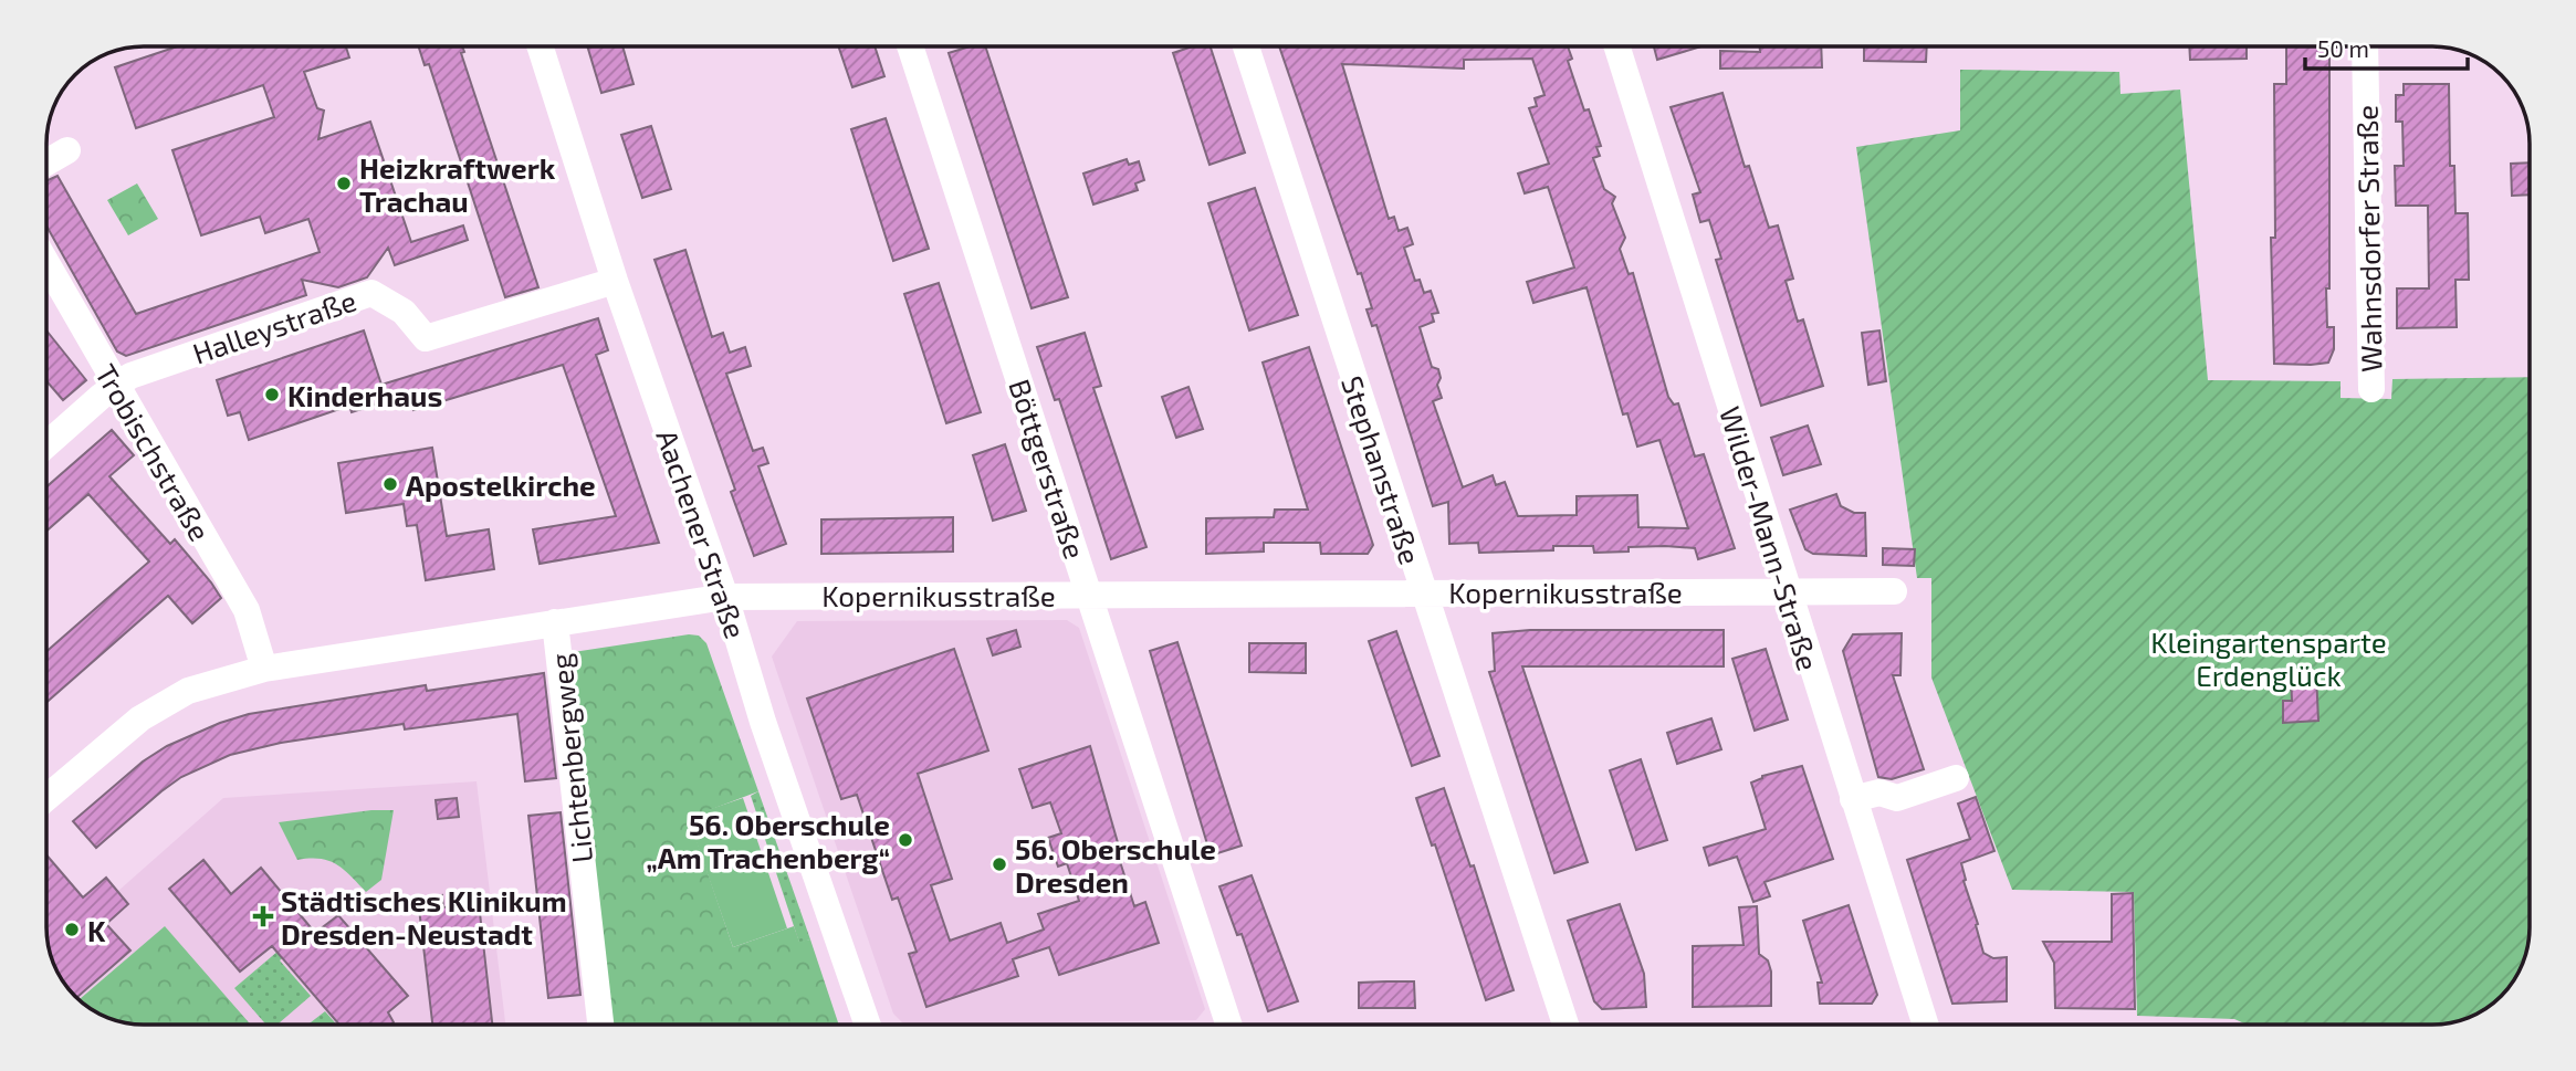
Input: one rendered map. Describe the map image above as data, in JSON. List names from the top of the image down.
{
  "streets": {
    "street": [
      "Wahnsdorfer Straße",
      "Halleystraße",
      "Trobischstraße",
      "Böttgerstraße",
      "Stephanstraße",
      "Aachener Straße",
      "Wilder-Mann-Straße",
      "Kopernikusstraße",
      "Lichtenbergweg"
    ]
  },
  "crossings": [
    ["Halleystraße", "Trobischstraße"],
    ["Halleystraße", "Aachener Straße"],
    ["Trobischstraße", "Kopernikusstraße"],
    ["Böttgerstraße", "Kopernikusstraße"],
    ["Stephanstraße", "Kopernikusstraße"],
    ["Aachener Straße", "Kopernikusstraße"],
    ["Wilder-Mann-Straße", "Kopernikusstraße"],
    ["Kopernikusstraße", "Lichtenbergweg"]
  ],
  "parks": ["Kleingartensparte Erdenglück"],
  "places": {
    "other": [
      "Heizkraftwerk Trachau",
      "Kinderhaus",
      "Apostelkirche",
      "56. Oberschule „Am Trachenberg“",
      "56. Oberschule Dresden",
      "K"
    ],
    "health": ["Städtisches Klinikum Dresden-Neustadt"]
  },
  "scale_bar": "50 m"
}
